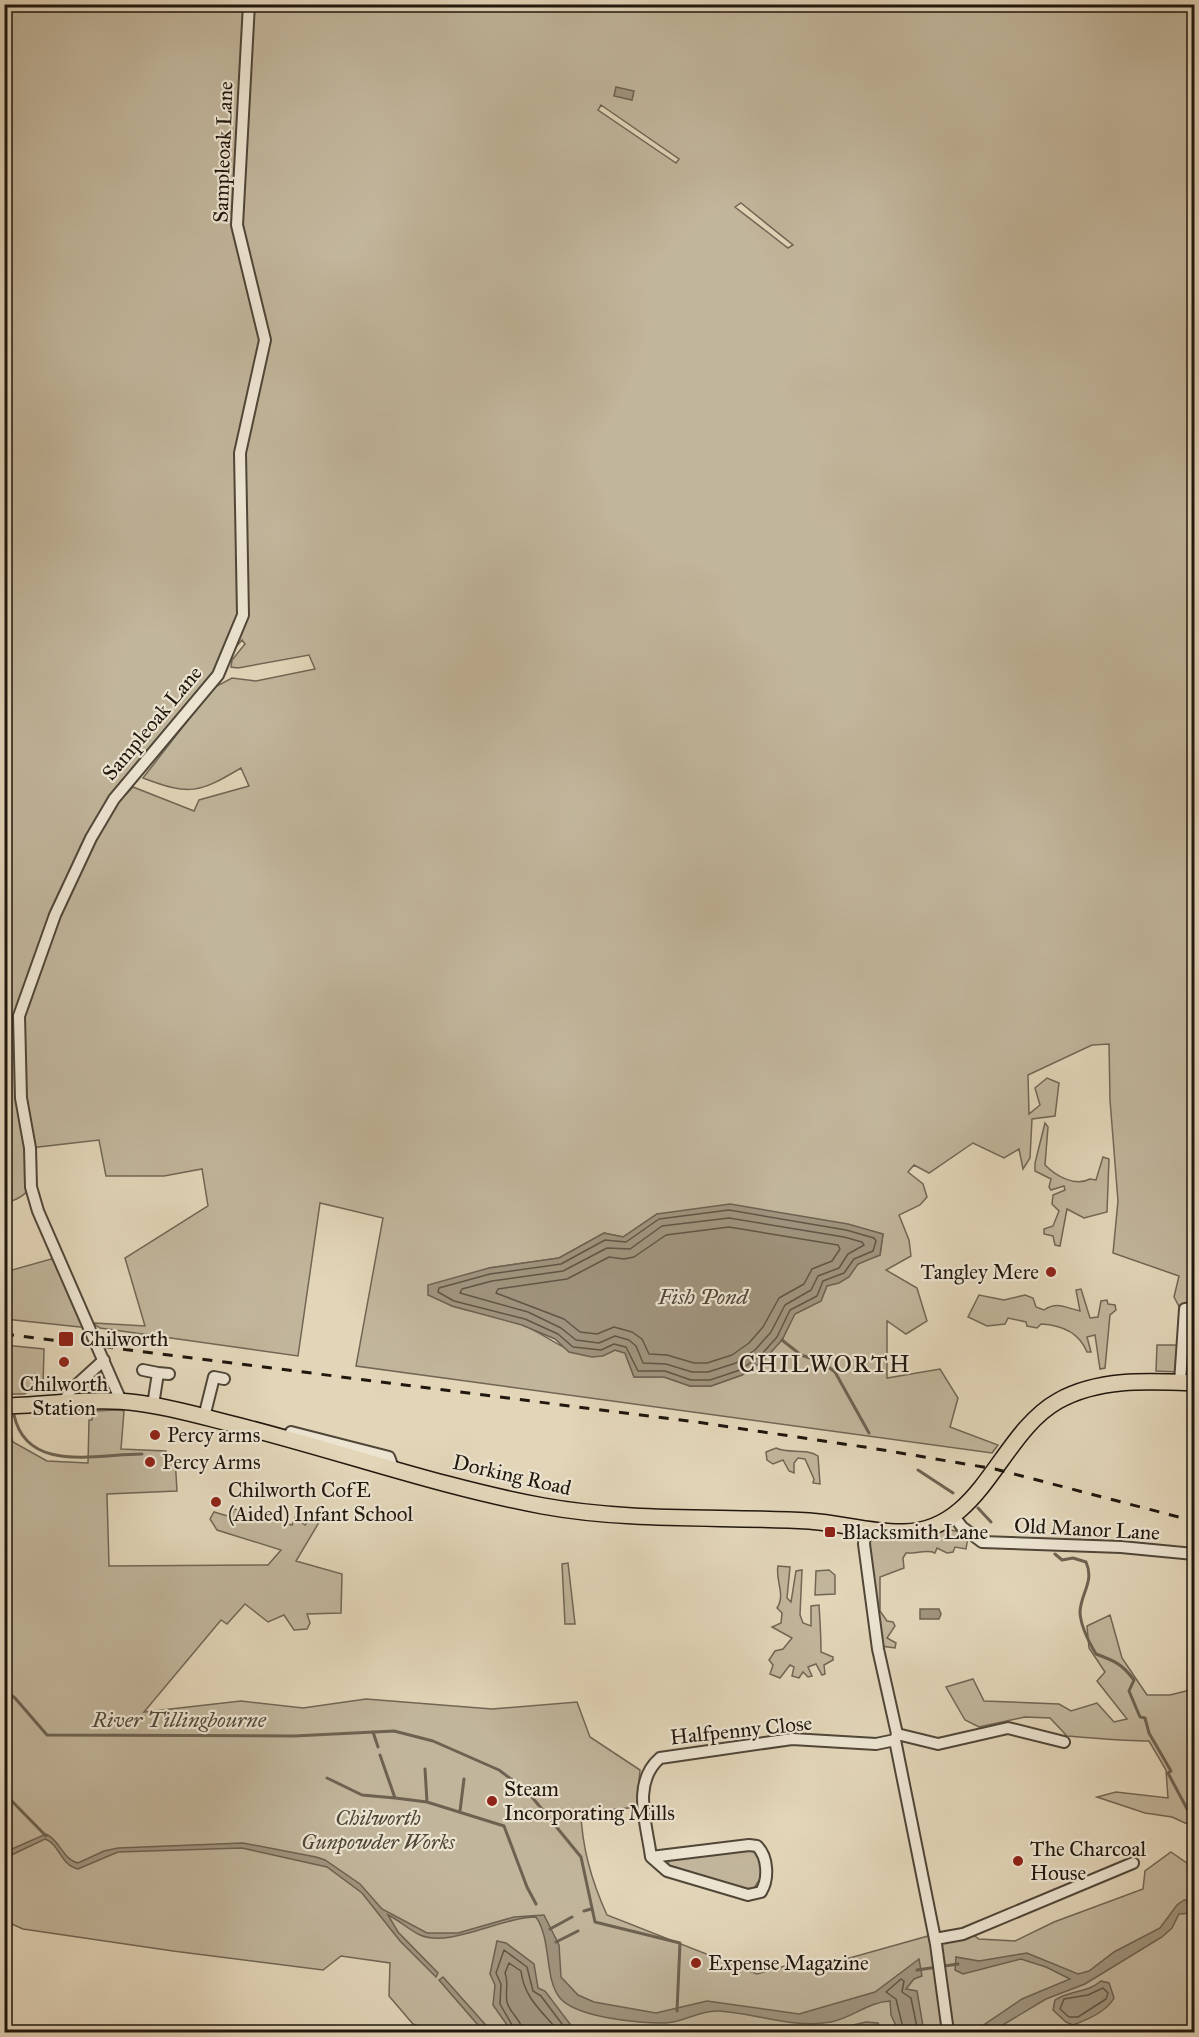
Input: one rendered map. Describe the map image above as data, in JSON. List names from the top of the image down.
{
  "streets": {
    "main road": ["Dorking Road"],
    "street": ["Sampleoak Lane", "Old Manor Lane", "Halfpenny Close"]
  },
  "crossings": [
    ["Sampleoak Lane", "Dorking Road"],
    ["Dorking Road", "Old Manor Lane"]
  ],
  "districts": ["CHILWORTH"],
  "water": ["Fish Pond", "River Tillingbourne"],
  "parks": ["Chilworth Gunpowder Works"],
  "places": {
    "other": [
      "Tangley Mere",
      "Chilworth Station",
      "Percy arms",
      "Percy Arms",
      "Chilworth CofE (Aided) Infant School",
      "Steam Incorporating Mills",
      "The Charcoal House",
      "Expense Magazine"
    ],
    "transit": ["Chilworth", "Blacksmith Lane"]
  }
}
